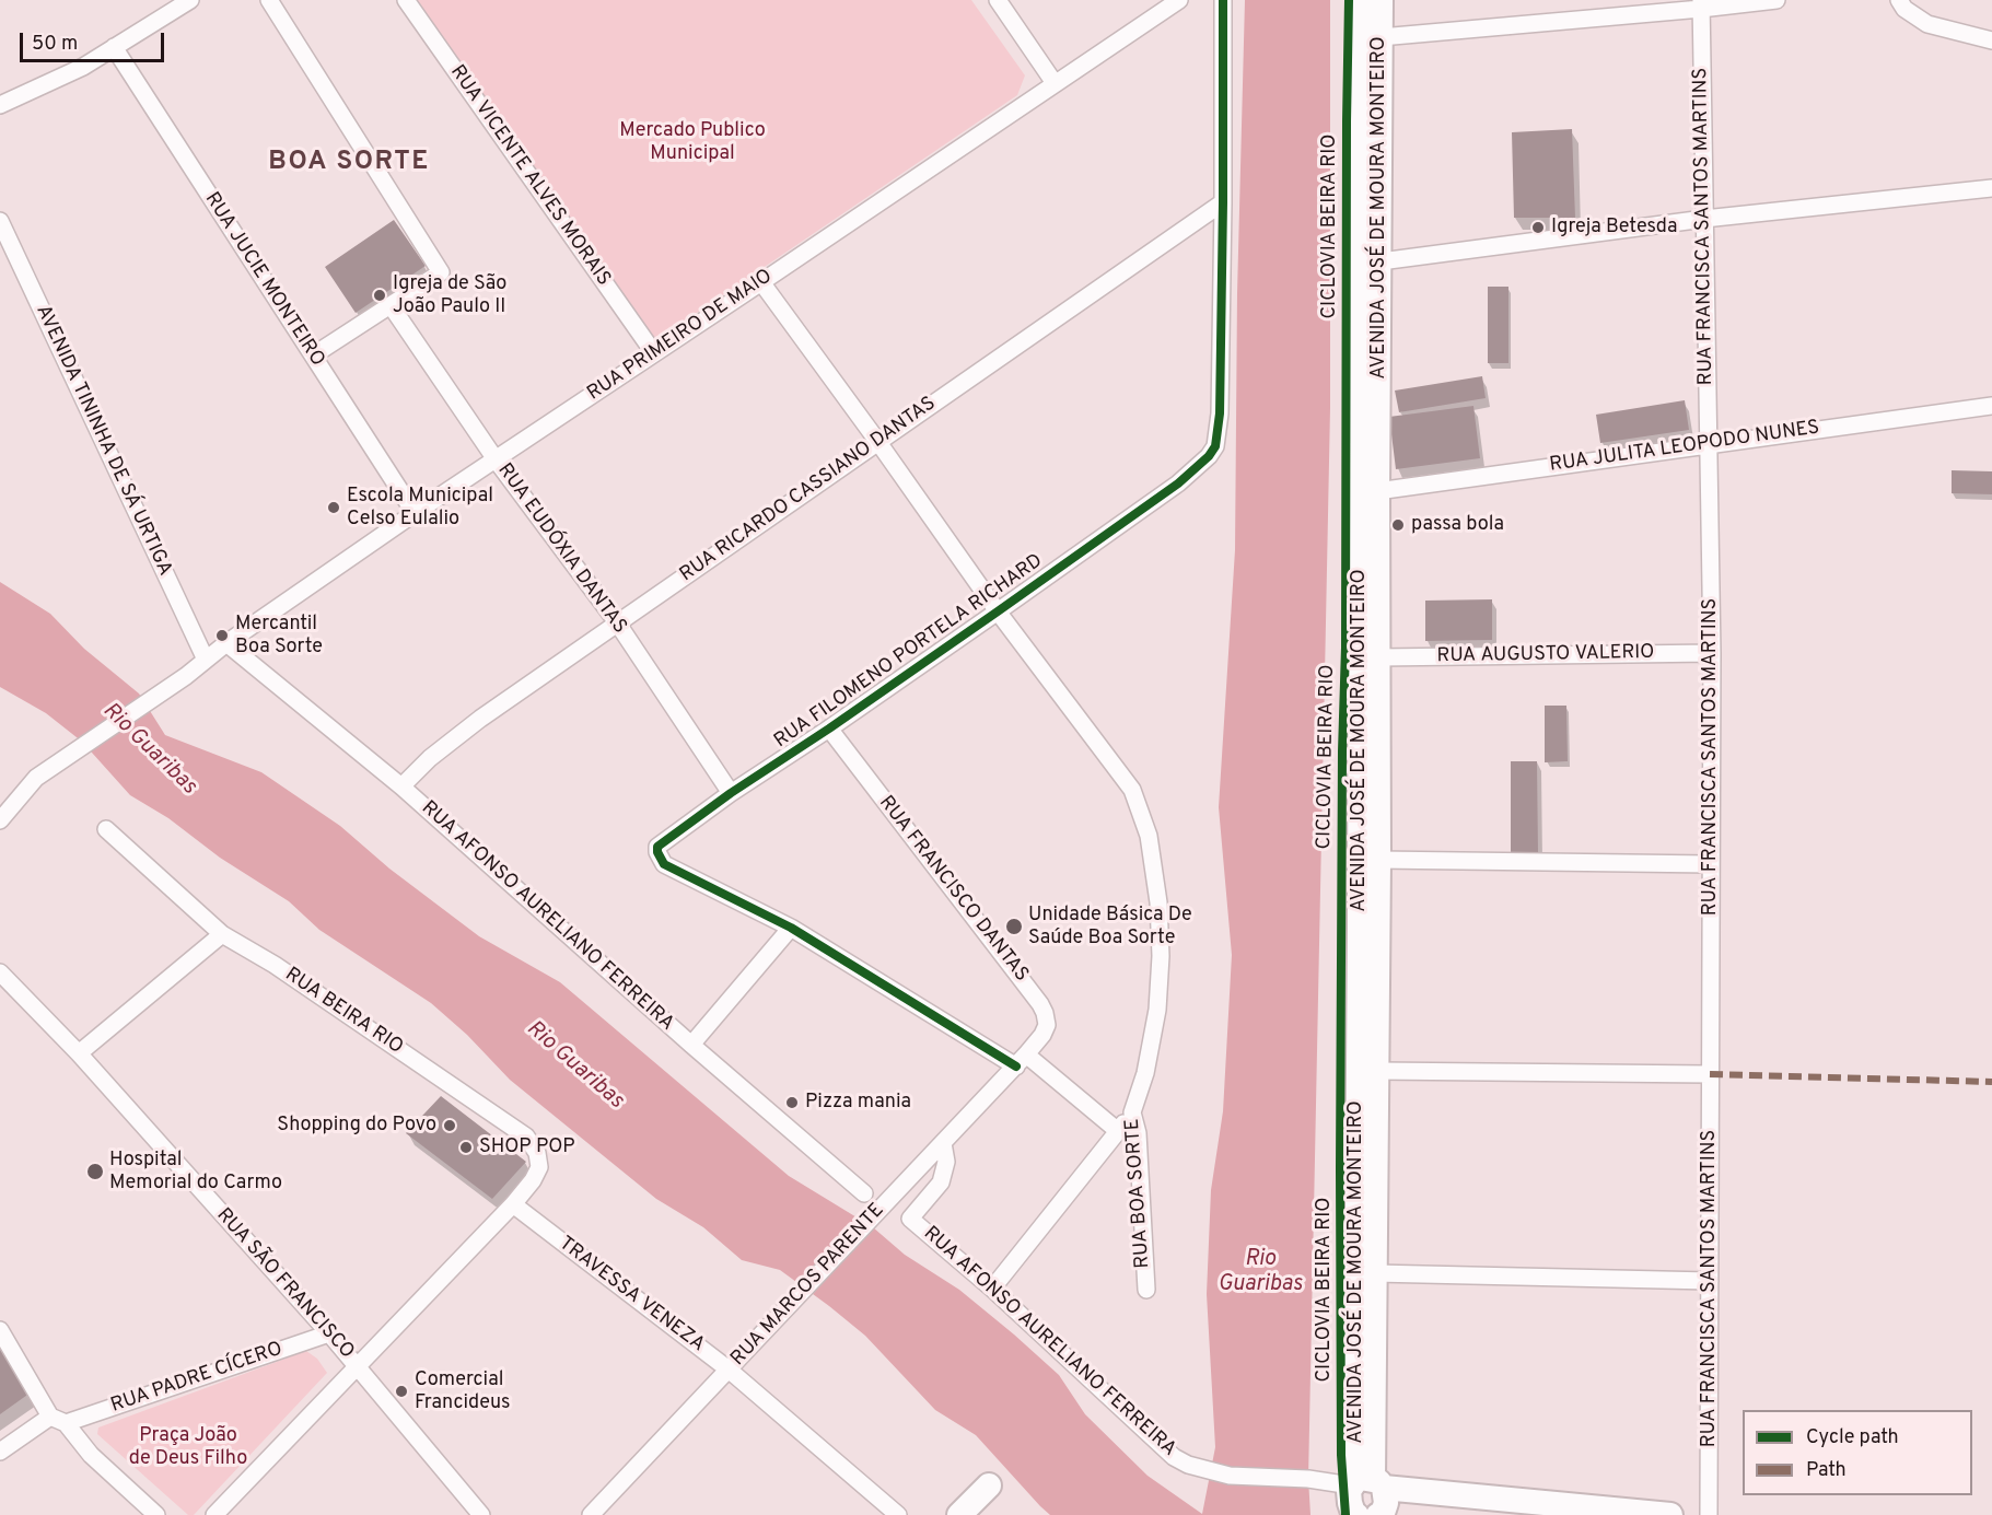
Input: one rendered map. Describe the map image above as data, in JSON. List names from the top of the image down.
{
  "streets": {
    "main road": ["AVENIDA JOSÉ DE MOURA MONTEIRO"],
    "street": [
      "RUA VICENTE ALVES MORAIS",
      "RUA FRANCISCA SANTOS MARTINS",
      "RUA JUCIE MONTEIRO",
      "RUA PRIMEIRO DE MAIO",
      "AVENIDA TININHA DE SÁ URTIGA",
      "RUA JULITA LEOPODO NUNES",
      "RUA RICARDO CASSIANO DANTAS",
      "RUA EUDÓXIA DANTAS",
      "RUA FILOMENO PORTELA RICHARD",
      "RUA AUGUSTO VALERIO",
      "RUA FRANCISCO DANTAS",
      "RUA AFONSO AURELIANO FERREIRA",
      "RUA BEIRA RIO",
      "RUA BOA SORTE",
      "RUA SÃO FRANCISCO",
      "RUA MARCOS PARENTE",
      "TRAVESSA VENEZA",
      "RUA PADRE CÍCERO"
    ],
    "cycle path": ["CICLOVIA BEIRA RIO"]
  },
  "crossings": [
    ["RUA VICENTE ALVES MORAIS", "RUA PRIMEIRO DE MAIO"],
    ["AVENIDA JOSÉ DE MOURA MONTEIRO", "RUA JULITA LEOPODO NUNES"],
    ["AVENIDA JOSÉ DE MOURA MONTEIRO", "RUA AUGUSTO VALERIO"],
    ["AVENIDA JOSÉ DE MOURA MONTEIRO", "RUA AFONSO AURELIANO FERREIRA"],
    ["RUA FRANCISCA SANTOS MARTINS", "RUA JULITA LEOPODO NUNES"],
    ["RUA FRANCISCA SANTOS MARTINS", "RUA AUGUSTO VALERIO"],
    ["RUA JUCIE MONTEIRO", "RUA PRIMEIRO DE MAIO"],
    ["RUA PRIMEIRO DE MAIO", "AVENIDA TININHA DE SÁ URTIGA"],
    ["RUA PRIMEIRO DE MAIO", "RUA EUDÓXIA DANTAS"],
    ["RUA PRIMEIRO DE MAIO", "RUA AFONSO AURELIANO FERREIRA"],
    ["RUA PRIMEIRO DE MAIO", "RUA BOA SORTE"],
    ["RUA RICARDO CASSIANO DANTAS", "RUA EUDÓXIA DANTAS"],
    ["RUA RICARDO CASSIANO DANTAS", "RUA FILOMENO PORTELA RICHARD"],
    ["RUA RICARDO CASSIANO DANTAS", "RUA AFONSO AURELIANO FERREIRA"],
    ["RUA RICARDO CASSIANO DANTAS", "RUA BOA SORTE"],
    ["RUA EUDÓXIA DANTAS", "RUA FILOMENO PORTELA RICHARD"],
    ["RUA FILOMENO PORTELA RICHARD", "RUA FRANCISCO DANTAS"],
    ["RUA FILOMENO PORTELA RICHARD", "RUA BOA SORTE"],
    ["RUA FRANCISCO DANTAS", "RUA MARCOS PARENTE"],
    ["RUA AFONSO AURELIANO FERREIRA", "RUA MARCOS PARENTE"],
    ["RUA BEIRA RIO", "TRAVESSA VENEZA"],
    ["RUA SÃO FRANCISCO", "RUA PADRE CÍCERO"],
    ["RUA MARCOS PARENTE", "TRAVESSA VENEZA"]
  ],
  "districts": ["BOA SORTE"],
  "water": ["Rio Guaribas"],
  "parks": ["Mercado Publico Municipal", "Praça João de Deus Filho"],
  "places": [
    "Igreja Betesda",
    "Igreja de São João Paulo II",
    "Escola Municipal Celso Eulalio",
    "passa bola",
    "Mercantil Boa Sorte",
    "Unidade Básica De Saúde Boa Sorte",
    "Pizza mania",
    "Shopping do Povo",
    "SHOP POP",
    "Hospital Memorial do Carmo",
    "Comercial Francideus"
  ],
  "legend": ["Cycle path", "Path"],
  "scale_bar": "50 m"
}
